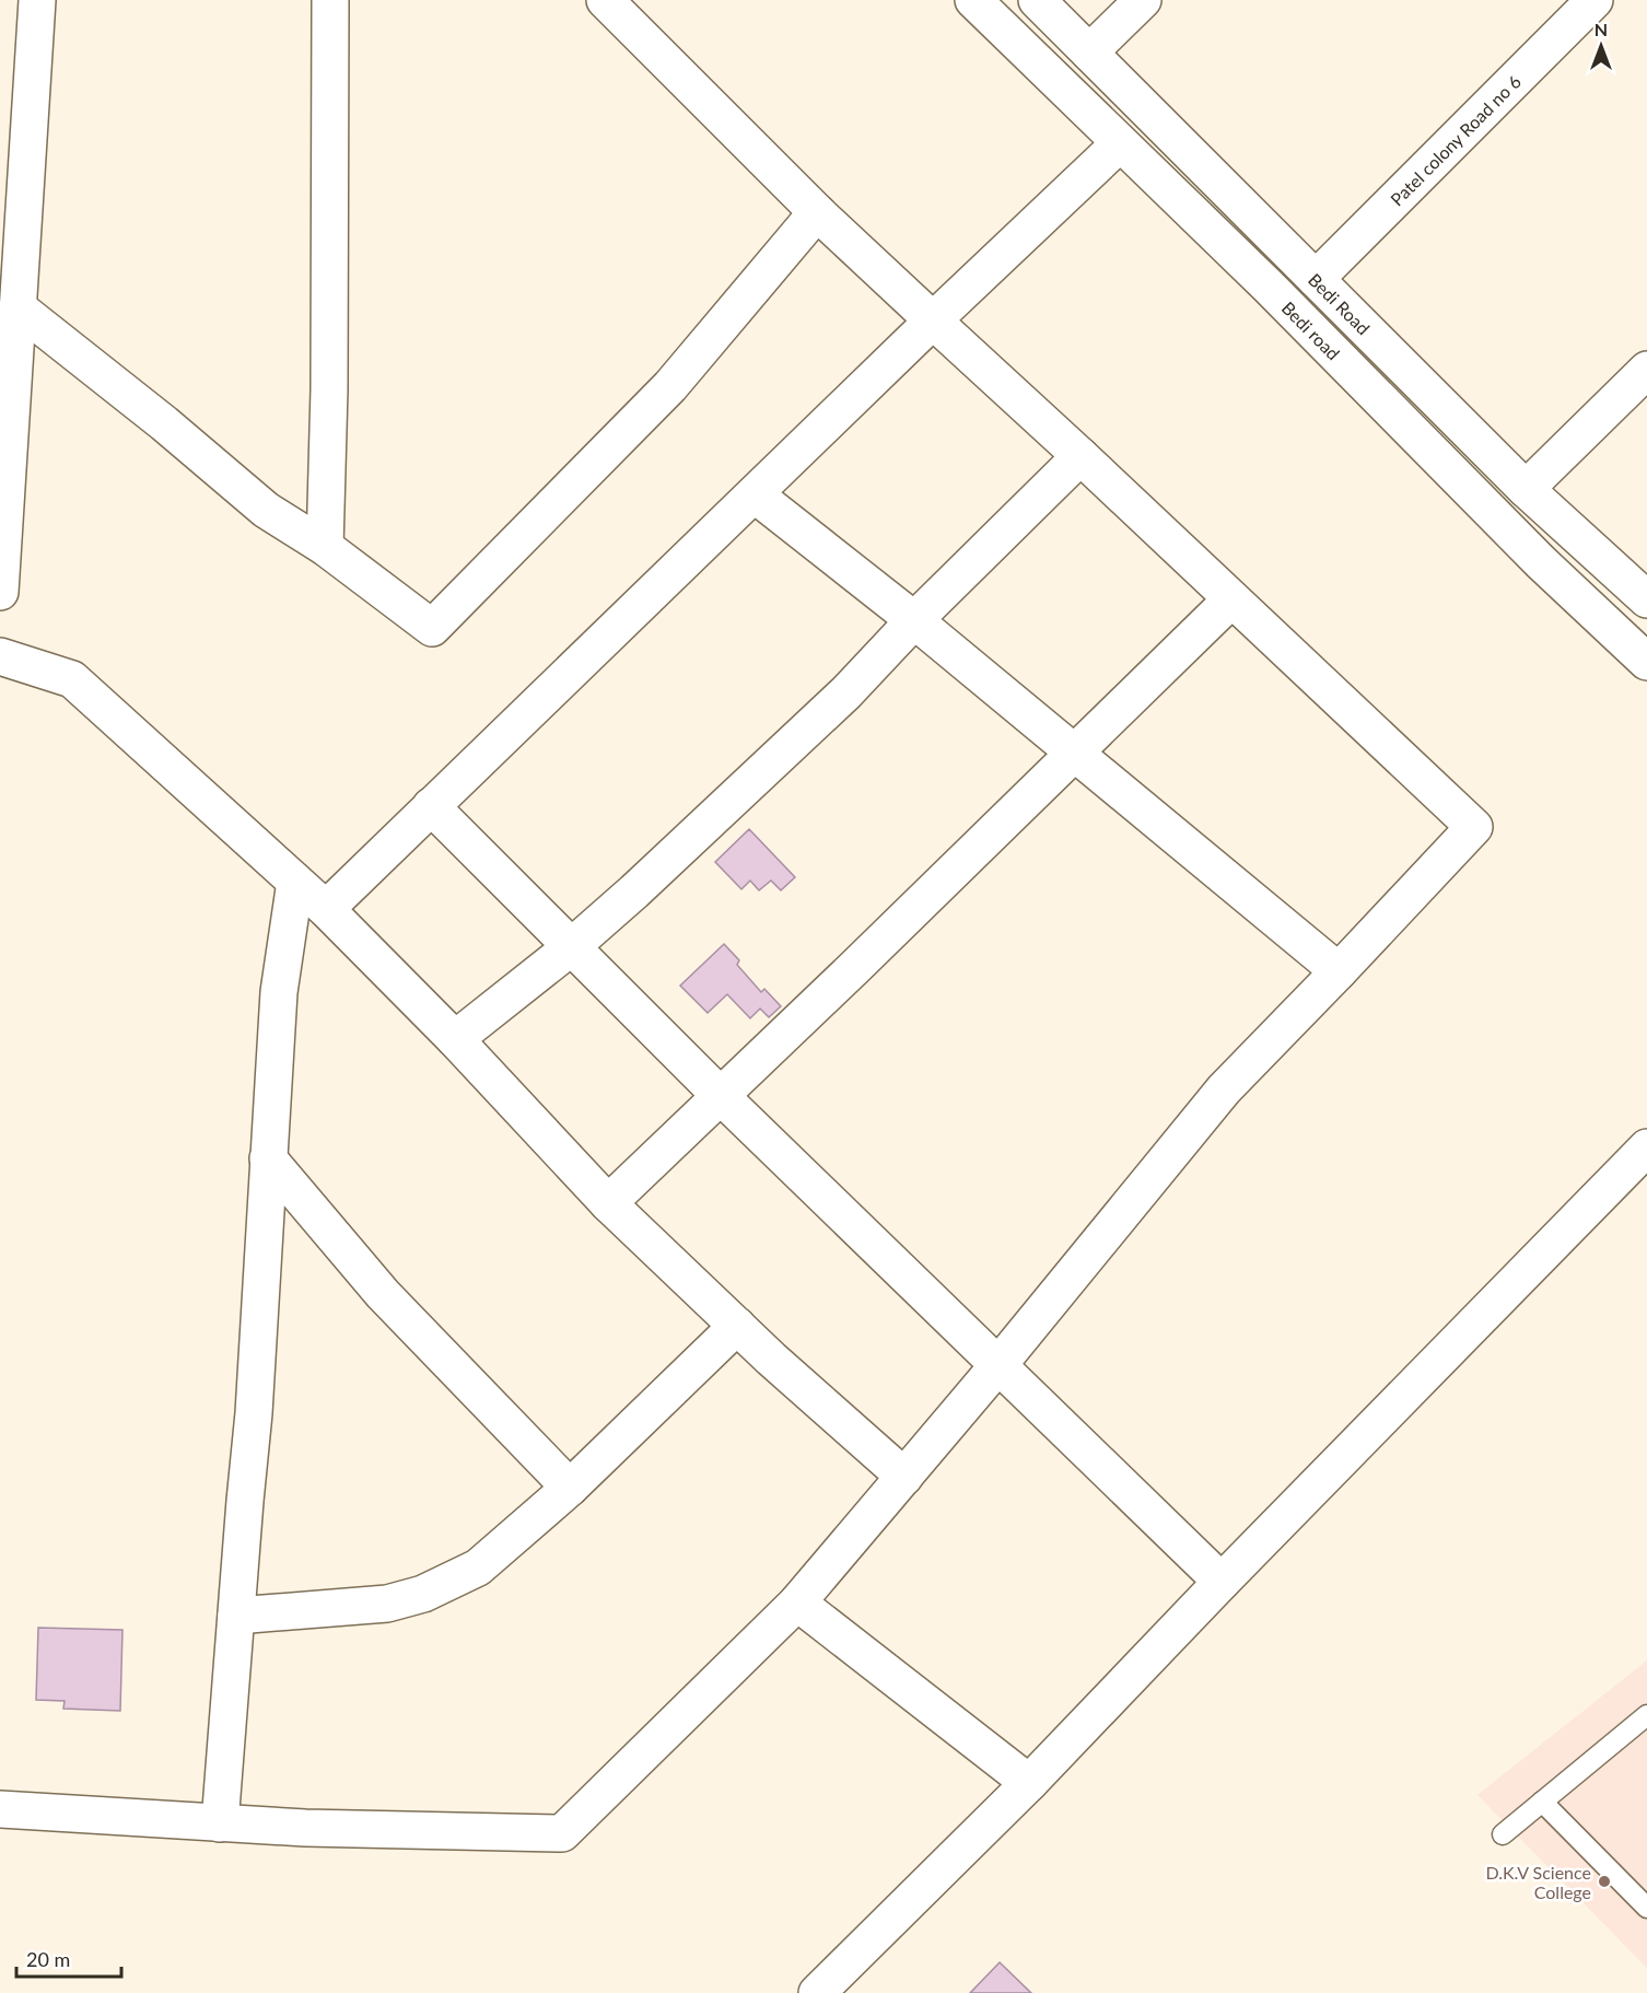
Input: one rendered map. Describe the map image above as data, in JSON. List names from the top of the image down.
{
  "streets": {
    "street": ["Patel colony Road no 6", "Bedi Road", "Bedi road"]
  },
  "crossings": [
    ["Patel colony Road no 6", "Bedi Road"]
  ],
  "places": ["D.K.V Science College"],
  "scale_bar": "20 m",
  "north": "top"
}
